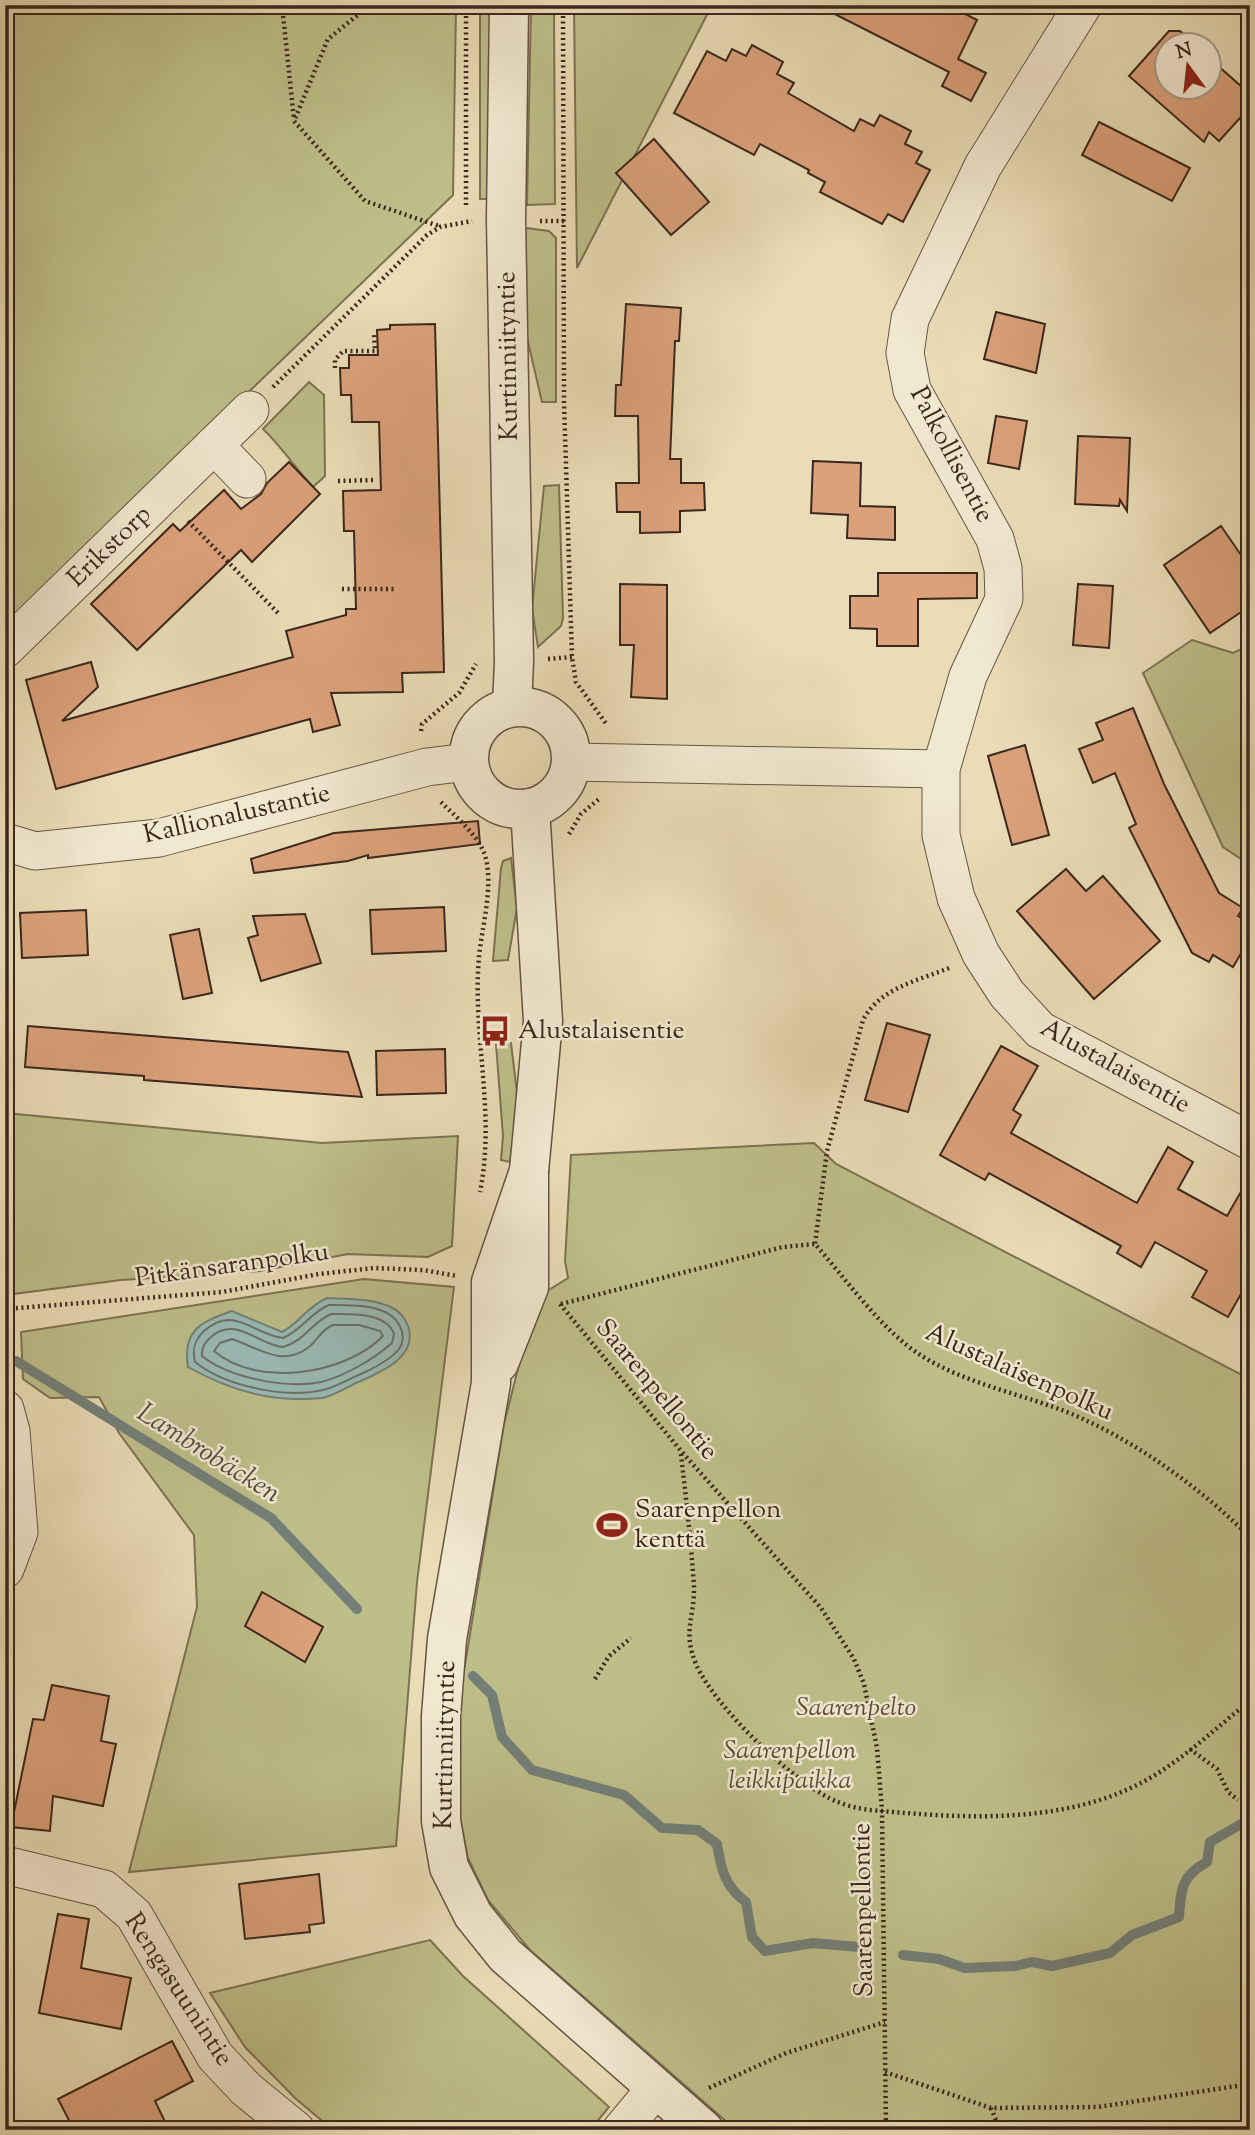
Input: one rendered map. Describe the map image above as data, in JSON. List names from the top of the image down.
{
  "streets": {
    "street": [
      "Kurtinniityntie",
      "Palkollisentie",
      "Erikstorp",
      "Kallionalustantie",
      "Alustalaisentie",
      "Rengasuunintie"
    ],
    "path": ["Pitkänsaranpolku", "Alustalaisenpolku", "Saarenpellontie"]
  },
  "crossings": [
    ["Kurtinniityntie", "Kallionalustantie"],
    ["Palkollisentie", "Alustalaisentie"]
  ],
  "water": ["Lambrobäcken"],
  "parks": ["Saarenpelto", "Saarenpellon leikkipaikka"],
  "places": {
    "bus stop": ["Alustalaisentie"],
    "sports": ["Saarenpellon kenttä"]
  },
  "north": "top"
}
